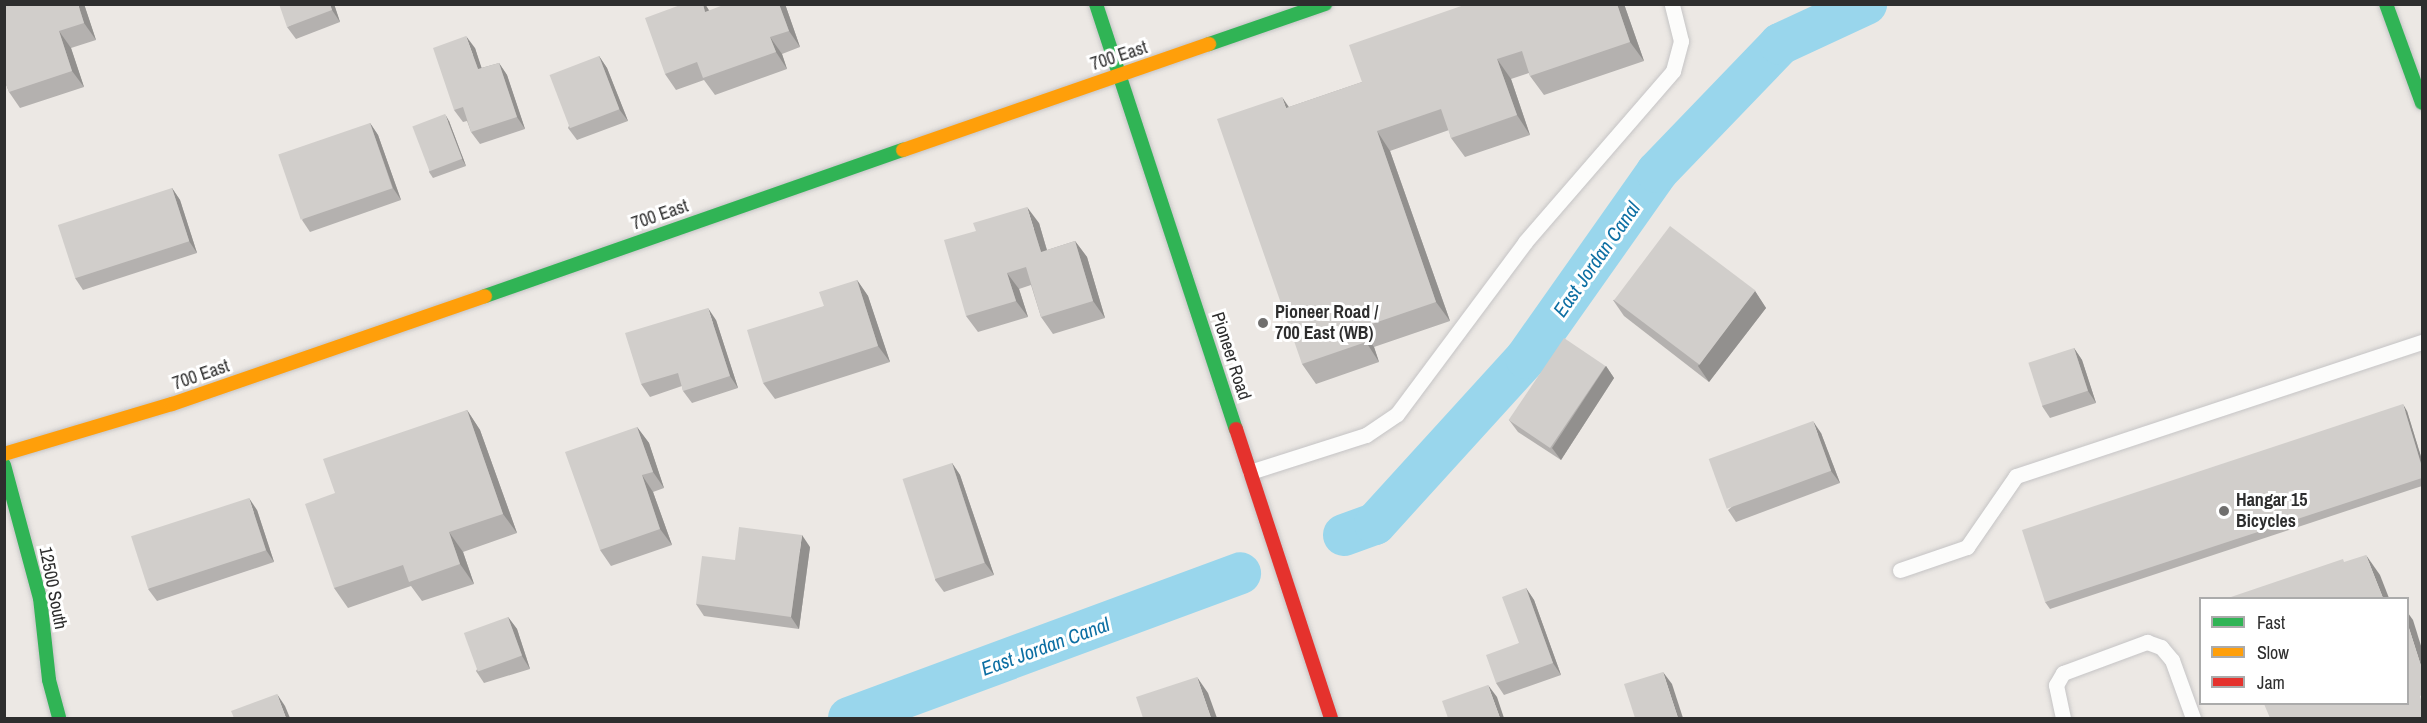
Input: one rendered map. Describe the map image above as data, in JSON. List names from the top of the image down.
{
  "streets": {
    "street": ["700 East", "Pioneer Road", "12500 South"]
  },
  "crossings": [
    ["700 East", "Pioneer Road"]
  ],
  "water": ["East Jordan Canal"],
  "places": ["Pioneer Road / 700 East (WB)", "Hangar 15 Bicycles"],
  "legend": ["Fast", "Slow", "Jam"]
}
